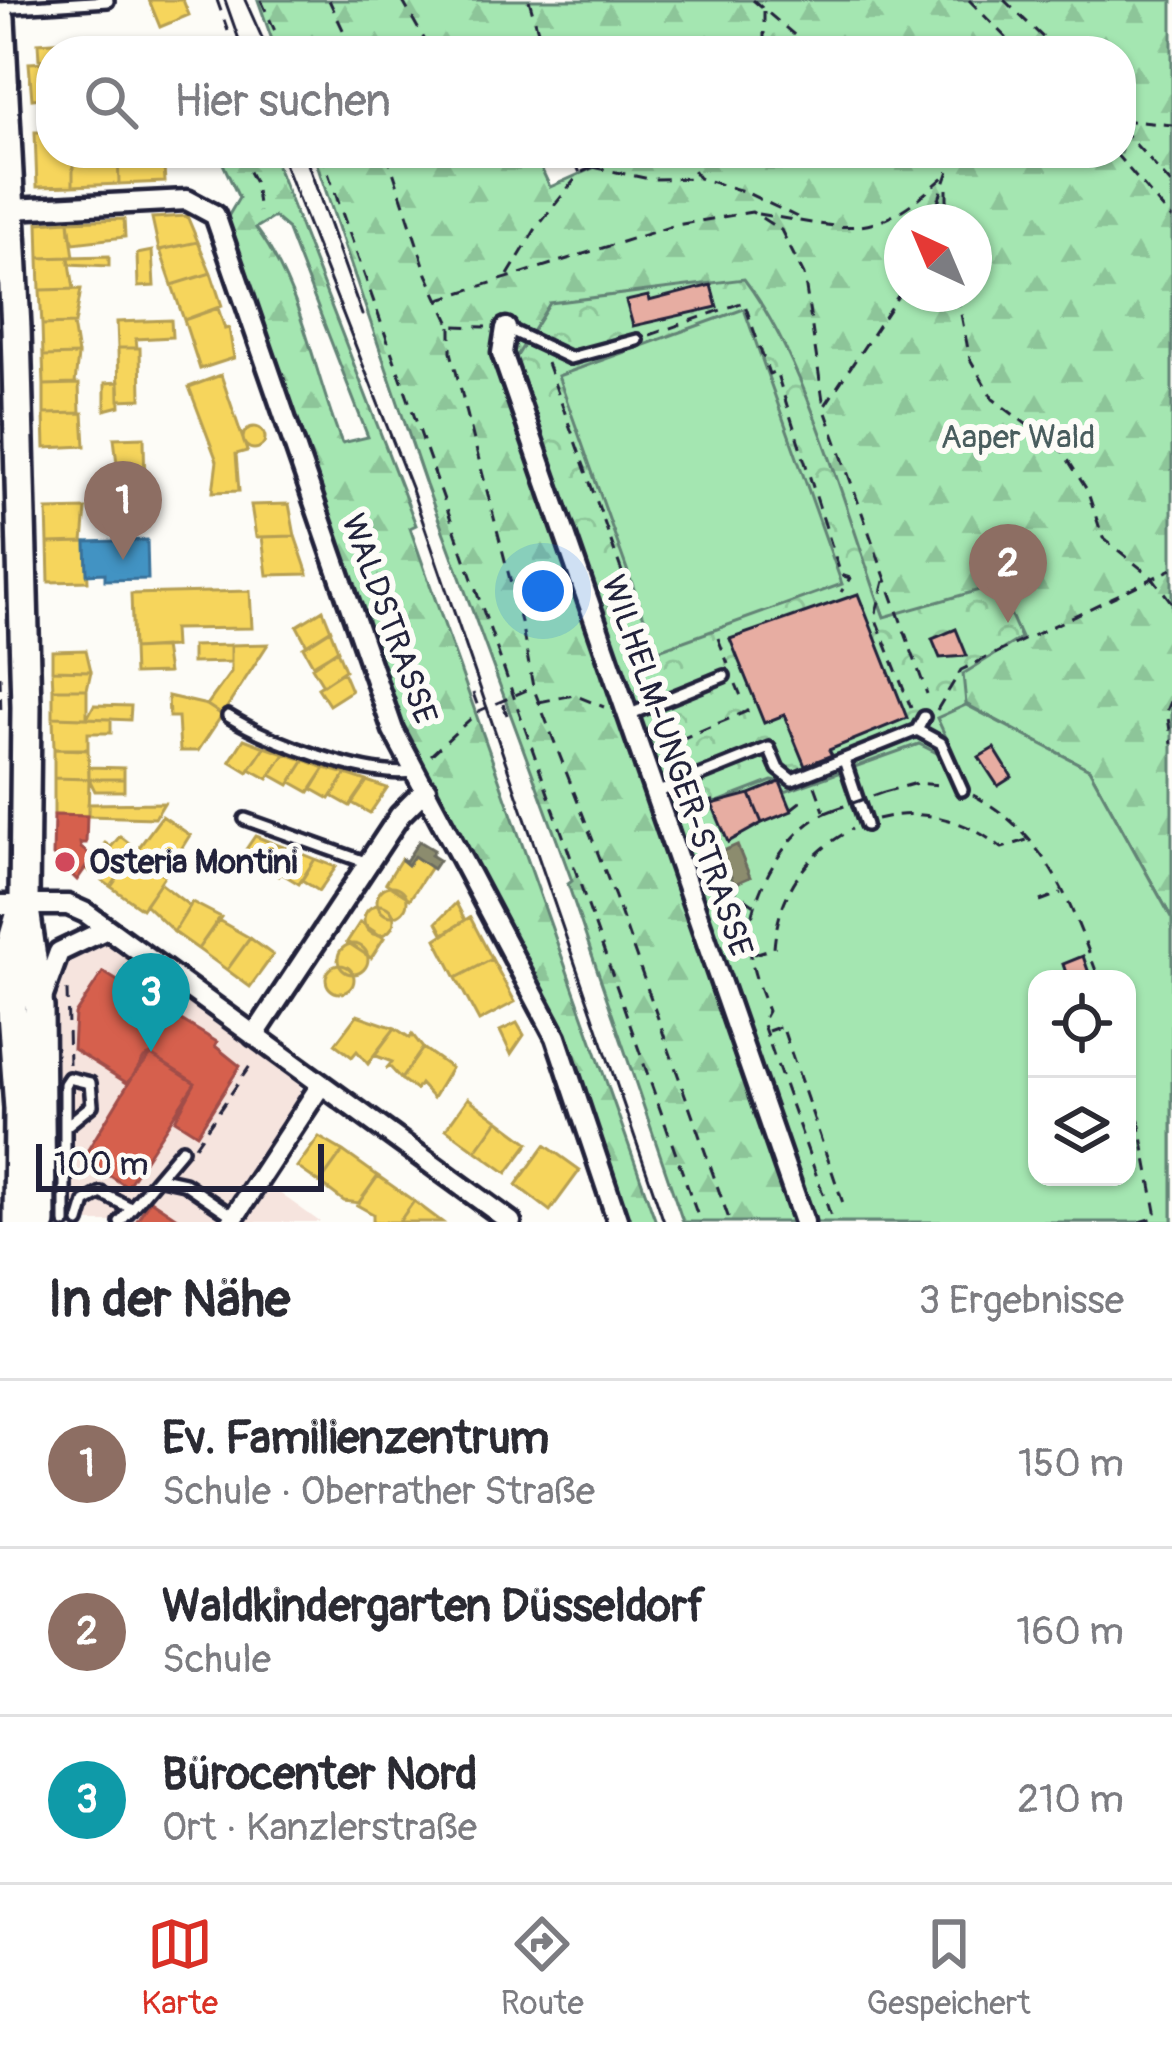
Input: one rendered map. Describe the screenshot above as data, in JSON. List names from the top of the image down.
{
  "streets": {
    "street": ["WALDSTRASSE", "WILHELM-UNGER-STRASSE"]
  },
  "parks": ["Aaper Wald"],
  "places": ["Osteria Montini"],
  "scale_bar": "100 m",
  "north": "top left",
  "page": {
    "search": "Hier suchen",
    "pins": ["1", "2", "3"],
    "scale": "100 m",
    "heading": ["In der Nähe", "3 Ergebnisse"],
    "list": [
      {
        "mark": "1",
        "name": "Ev. Familienzentrum",
        "note": "Schule · Oberrather Straße",
        "value": "150 m"
      },
      {
        "mark": "2",
        "name": "Waldkindergarten Düsseldorf",
        "note": "Schule",
        "value": "160 m"
      },
      {
        "mark": "3",
        "name": "Bürocenter Nord",
        "note": "Ort · Kanzlerstraße",
        "value": "210 m"
      }
    ],
    "nav": ["Karte", "Route", "Gespeichert"]
  }
}
